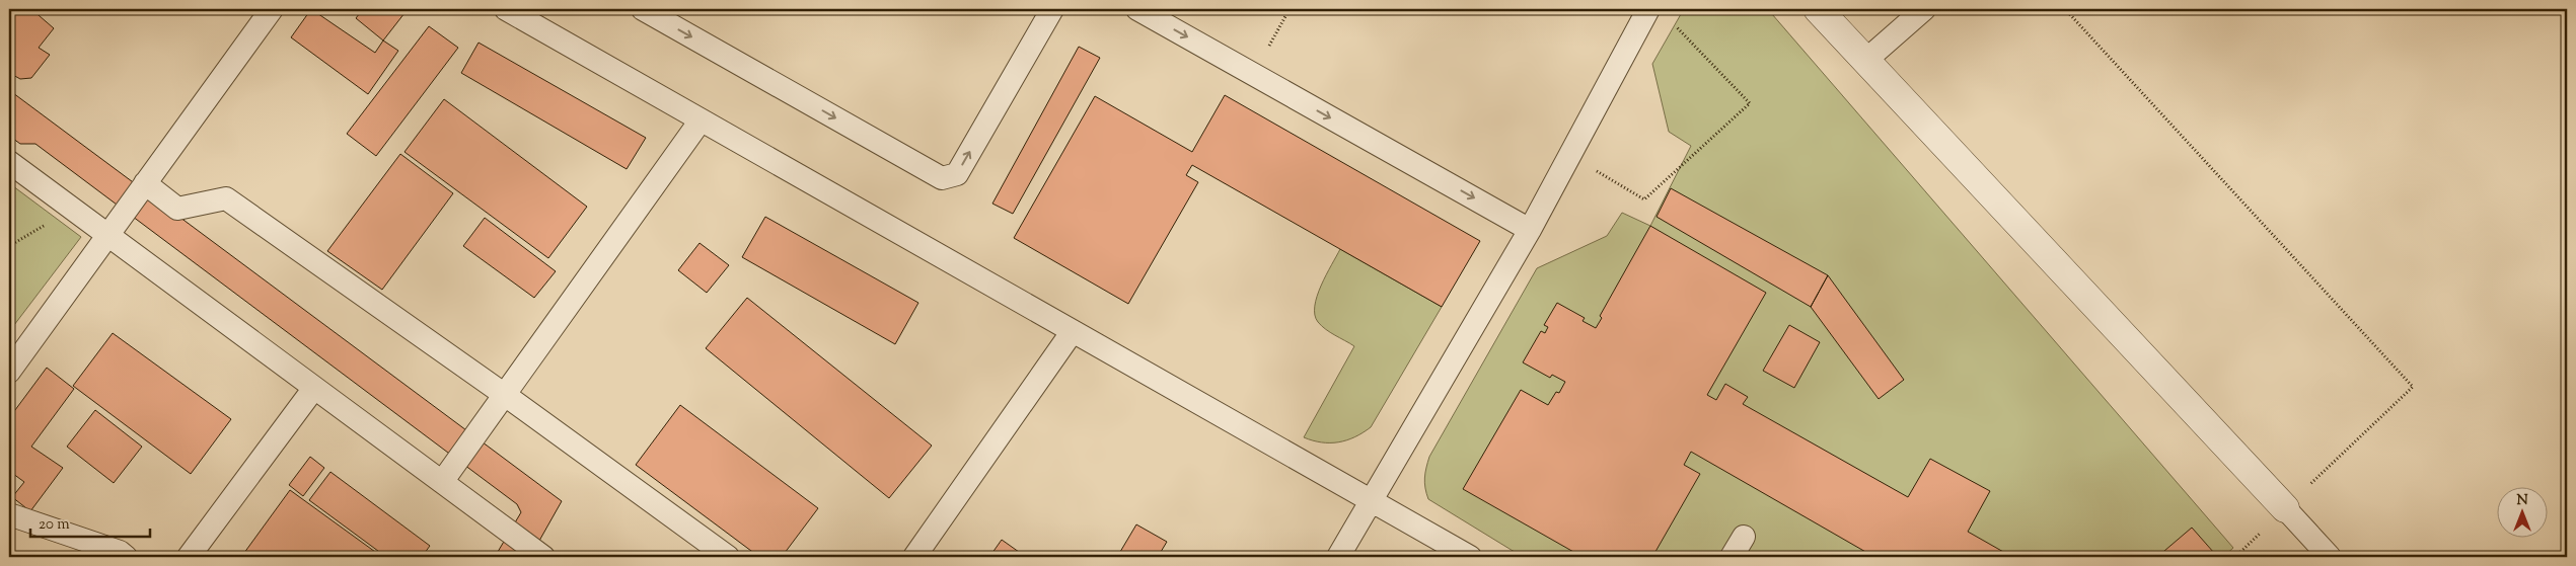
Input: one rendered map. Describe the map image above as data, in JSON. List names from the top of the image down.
{
  "scale_bar": "20 m",
  "north": "top"
}
